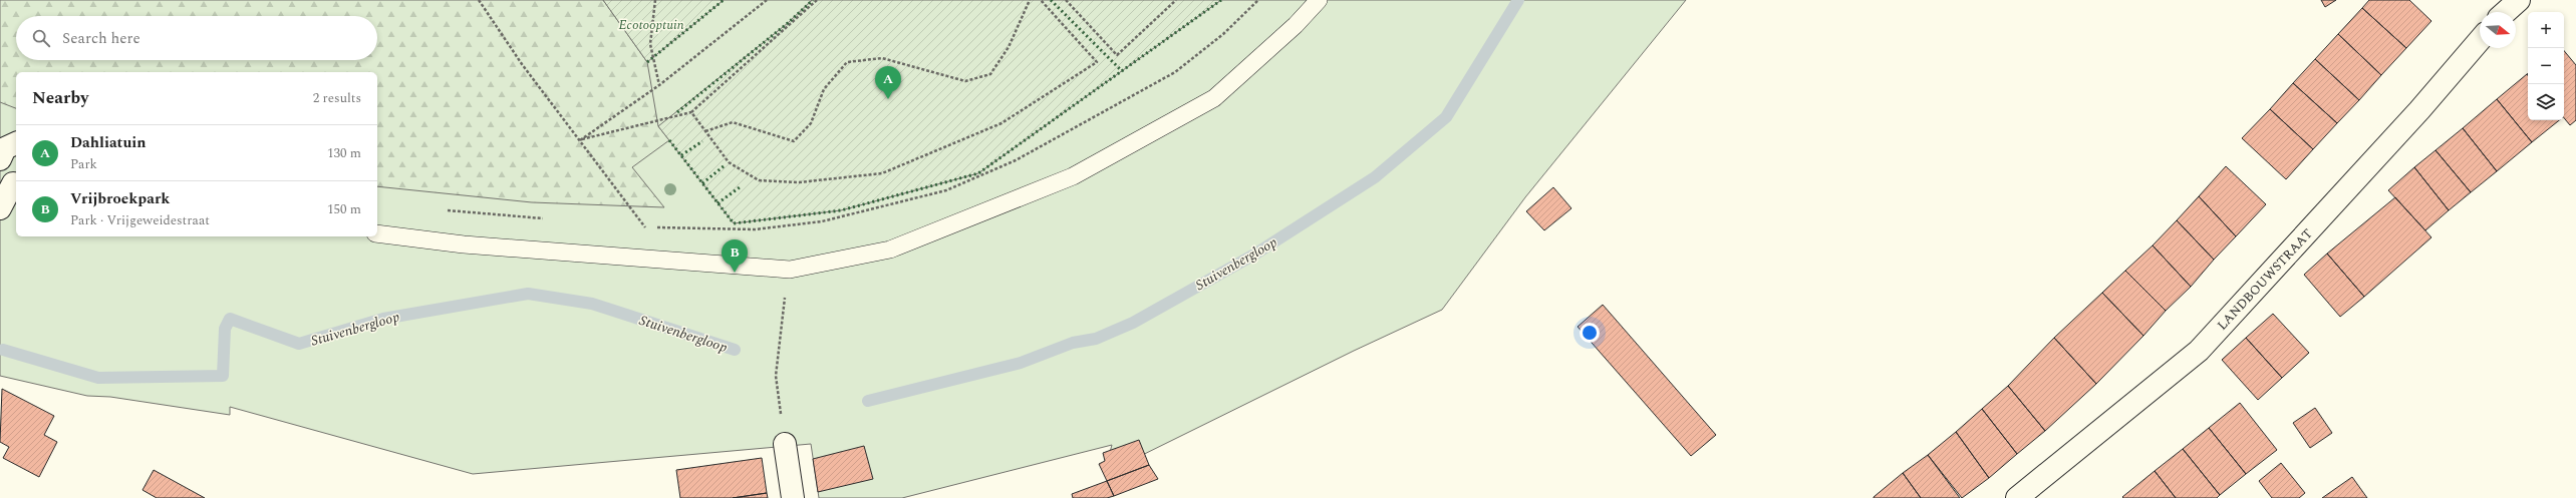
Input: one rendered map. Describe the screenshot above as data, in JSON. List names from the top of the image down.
{
  "streets": {
    "street": ["LANDBOUWSTRAAT"]
  },
  "water": ["Stuivenbergloop"],
  "parks": ["Ecotooptuin"],
  "north": "right",
  "page": {
    "map_buttons": ["+", "−"],
    "search": "Search here",
    "pins": ["A", "B"],
    "heading": ["Nearby", "2 results"],
    "list": [
      {
        "mark": "A",
        "name": "Dahliatuin",
        "note": "Park",
        "value": "130 m"
      },
      {
        "mark": "B",
        "name": "Vrijbroekpark",
        "note": "Park · Vrijgeweidestraat",
        "value": "150 m"
      }
    ]
  }
}
